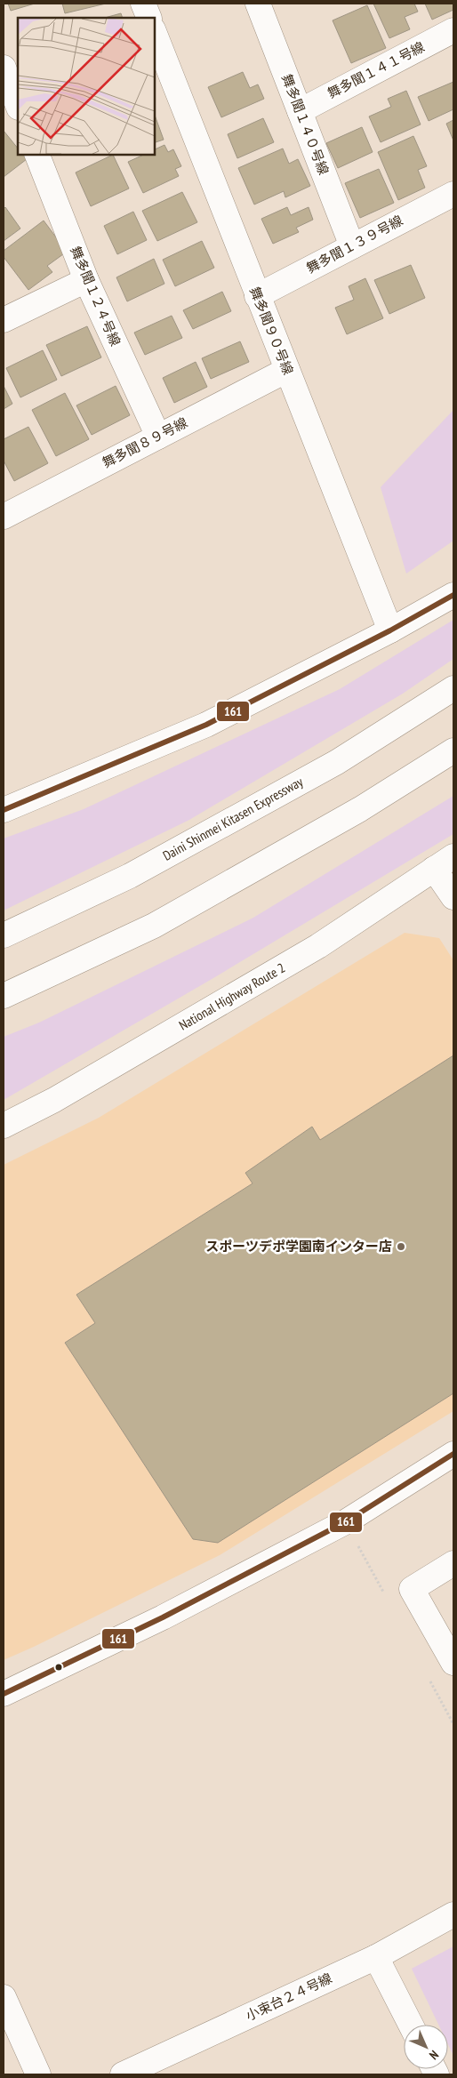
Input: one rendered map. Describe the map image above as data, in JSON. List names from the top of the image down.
{
  "streets": {
    "main road": [
      "舞多聞１４１号線",
      "舞多聞１４０号線",
      "舞多聞１３９号線",
      "舞多聞１２４号線",
      "舞多聞９０号線",
      "舞多聞８９号線",
      "Daini Shinmei Kitasen Expressway",
      "National Highway Route 2",
      "小束台２４号線"
    ]
  },
  "crossings": [
    ["舞多聞１４１号線", "舞多聞１４０号線"],
    ["舞多聞１４０号線", "舞多聞１３９号線"],
    ["舞多聞１３９号線", "舞多聞９０号線"],
    ["舞多聞１２４号線", "舞多聞８９号線"],
    ["舞多聞９０号線", "舞多聞８９号線"]
  ],
  "places": ["スポーツデポ学園南インター店"],
  "lines": ["transit line 161"],
  "north": "bottom right"
}
